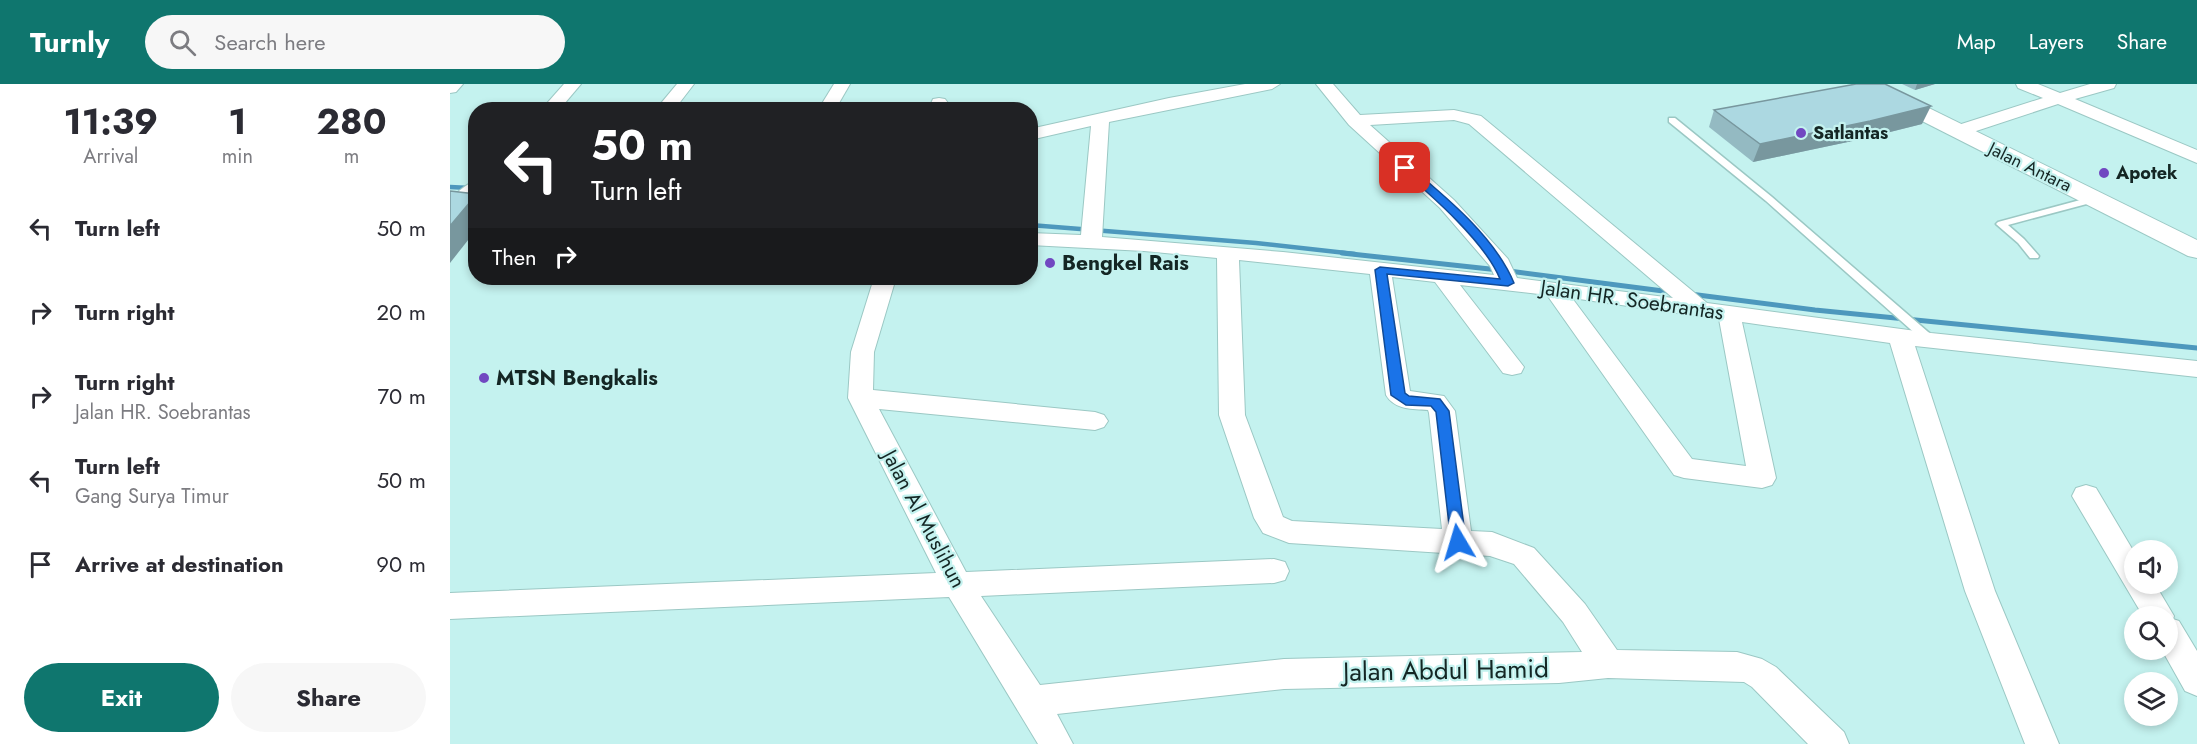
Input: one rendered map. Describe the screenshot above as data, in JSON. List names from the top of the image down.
{
  "streets": {
    "street": [
      "Jalan Antara",
      "Jalan HR. Soebrantas",
      "Jalan Al Muslihun",
      "Jalan Abdul Hamid"
    ]
  },
  "crossings": [
    ["Jalan Al Muslihun", "Jalan Abdul Hamid"]
  ],
  "places": [
    "Satlantas",
    "Apotek",
    "Bengkel Rais",
    "MTSN Bengkalis"
  ],
  "page": {
    "header": "Turnly",
    "search": "Search here",
    "nav": ["Map", "Layers", "Share"],
    "eta": [
      "11:39",
      "Arrival",
      "1",
      "min",
      "280",
      "m"
    ],
    "turn": ["50 m", "Turn left"],
    "list": [
      {
        "name": "Turn left",
        "value": "50 m"
      },
      {
        "name": "Turn right",
        "value": "20 m"
      },
      {
        "name": "Turn right",
        "note": "Jalan HR. Soebrantas",
        "value": "70 m"
      },
      {
        "name": "Turn left",
        "note": "Gang Surya Timur",
        "value": "50 m"
      },
      {
        "name": "Arrive at destination",
        "value": "90 m"
      }
    ],
    "then": "Then",
    "buttons": ["Exit", "Share"]
  }
}
